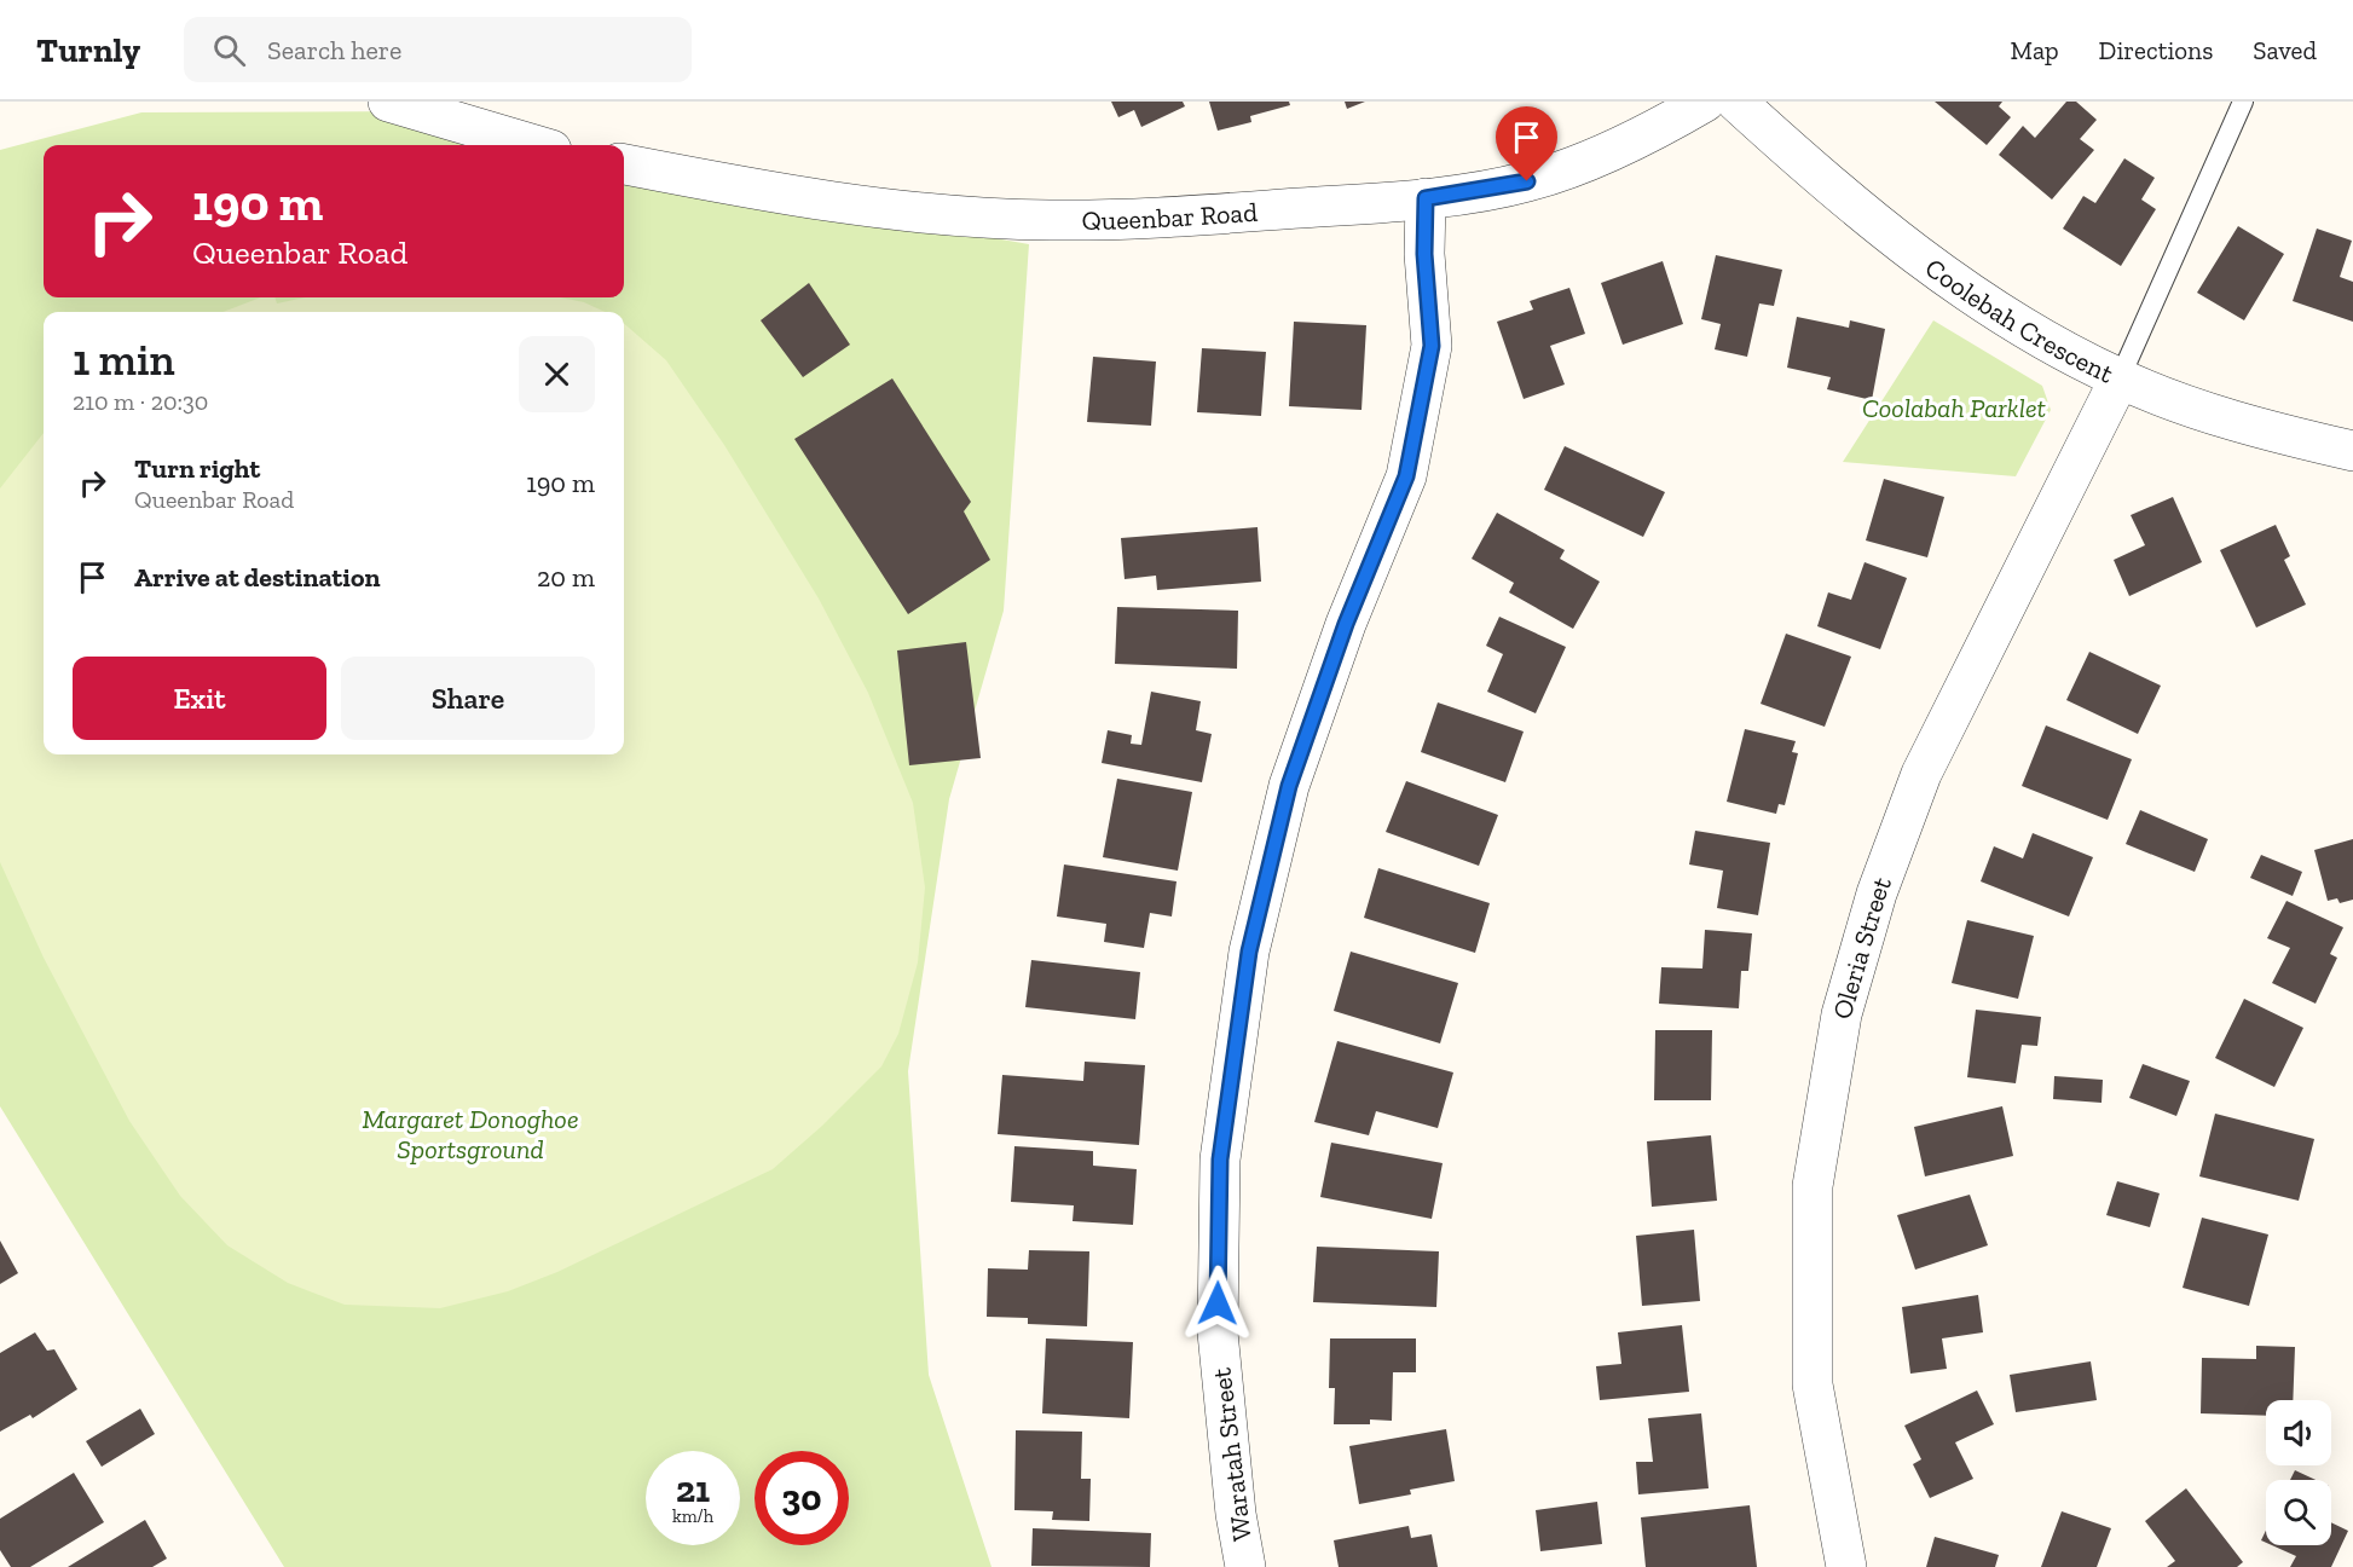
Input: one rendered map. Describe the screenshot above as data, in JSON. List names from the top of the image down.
{
  "streets": {
    "street": [
      "Queenbar Road",
      "Coolebah Crescent",
      "Oleria Street",
      "Waratah Street"
    ]
  },
  "crossings": [
    ["Queenbar Road", "Waratah Street"],
    ["Coolebah Crescent", "Oleria Street"]
  ],
  "parks": ["Coolabah Parklet", "Margaret Donoghoe Sportsground"],
  "page": {
    "header": "Turnly",
    "search": "Search here",
    "nav": ["Map", "Directions", "Saved"],
    "turn": ["190 m", "Queenbar Road"],
    "heading": ["1 min", "210 m · 20:30"],
    "list": [
      {
        "name": "Turn right",
        "note": "Queenbar Road",
        "value": "190 m"
      },
      {
        "name": "Arrive at destination",
        "value": "20 m"
      }
    ],
    "buttons": ["Exit", "Share"],
    "speed": "21 km/h",
    "limit": "30"
  }
}
